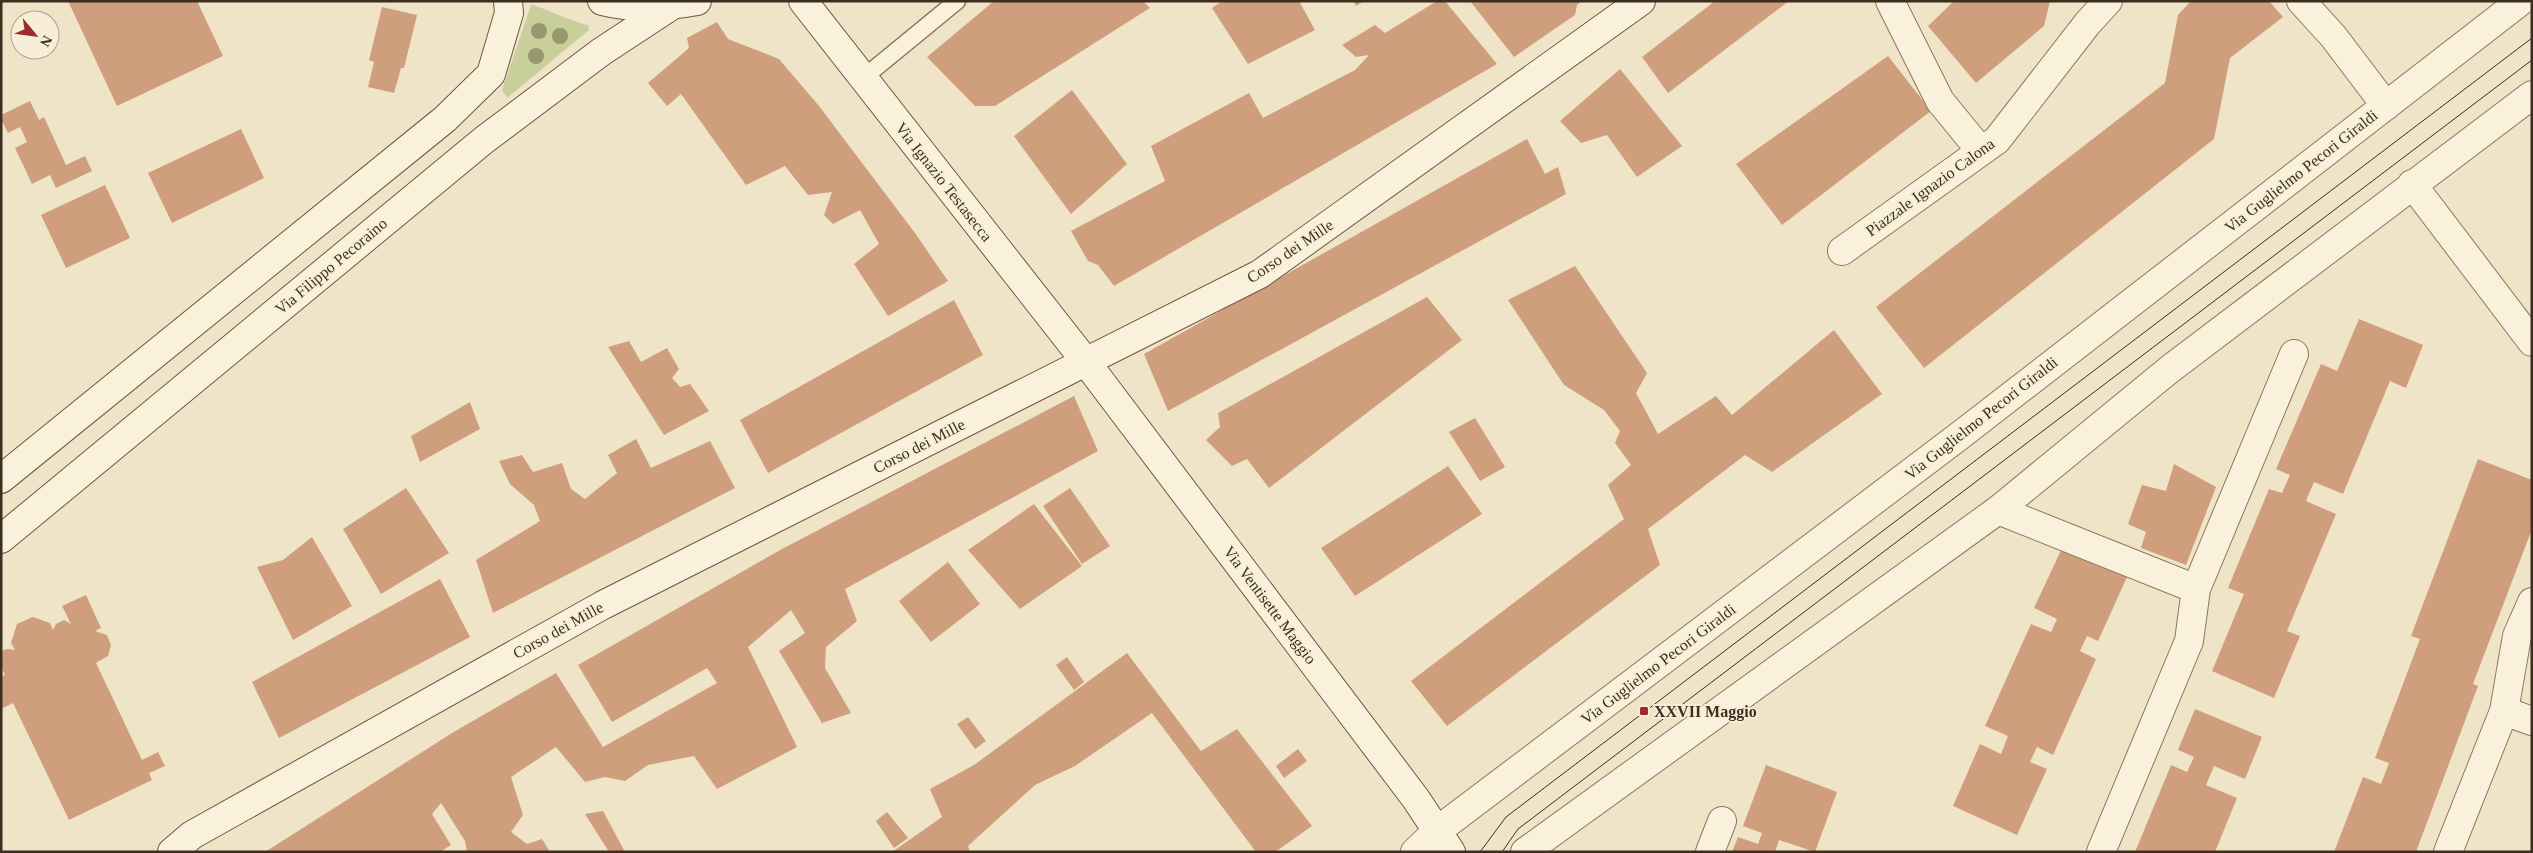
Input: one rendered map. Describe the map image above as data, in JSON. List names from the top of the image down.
{
  "streets": {
    "street": [
      "Via Guglielmo Pecori Giraldi",
      "Via Ignazio Testasecca",
      "Piazzale Ignazio Calona",
      "Corso dei Mille",
      "Via Filippo Pecoraino",
      "Via Ventisette Maggio"
    ]
  },
  "crossings": [
    ["Via Guglielmo Pecori Giraldi", "Via Ventisette Maggio"],
    ["Via Ignazio Testasecca", "Corso dei Mille"],
    ["Via Ignazio Testasecca", "Via Ventisette Maggio"],
    ["Corso dei Mille", "Via Ventisette Maggio"]
  ],
  "places": {
    "transit": ["XXVII Maggio"]
  },
  "north": "bottom right"
}
